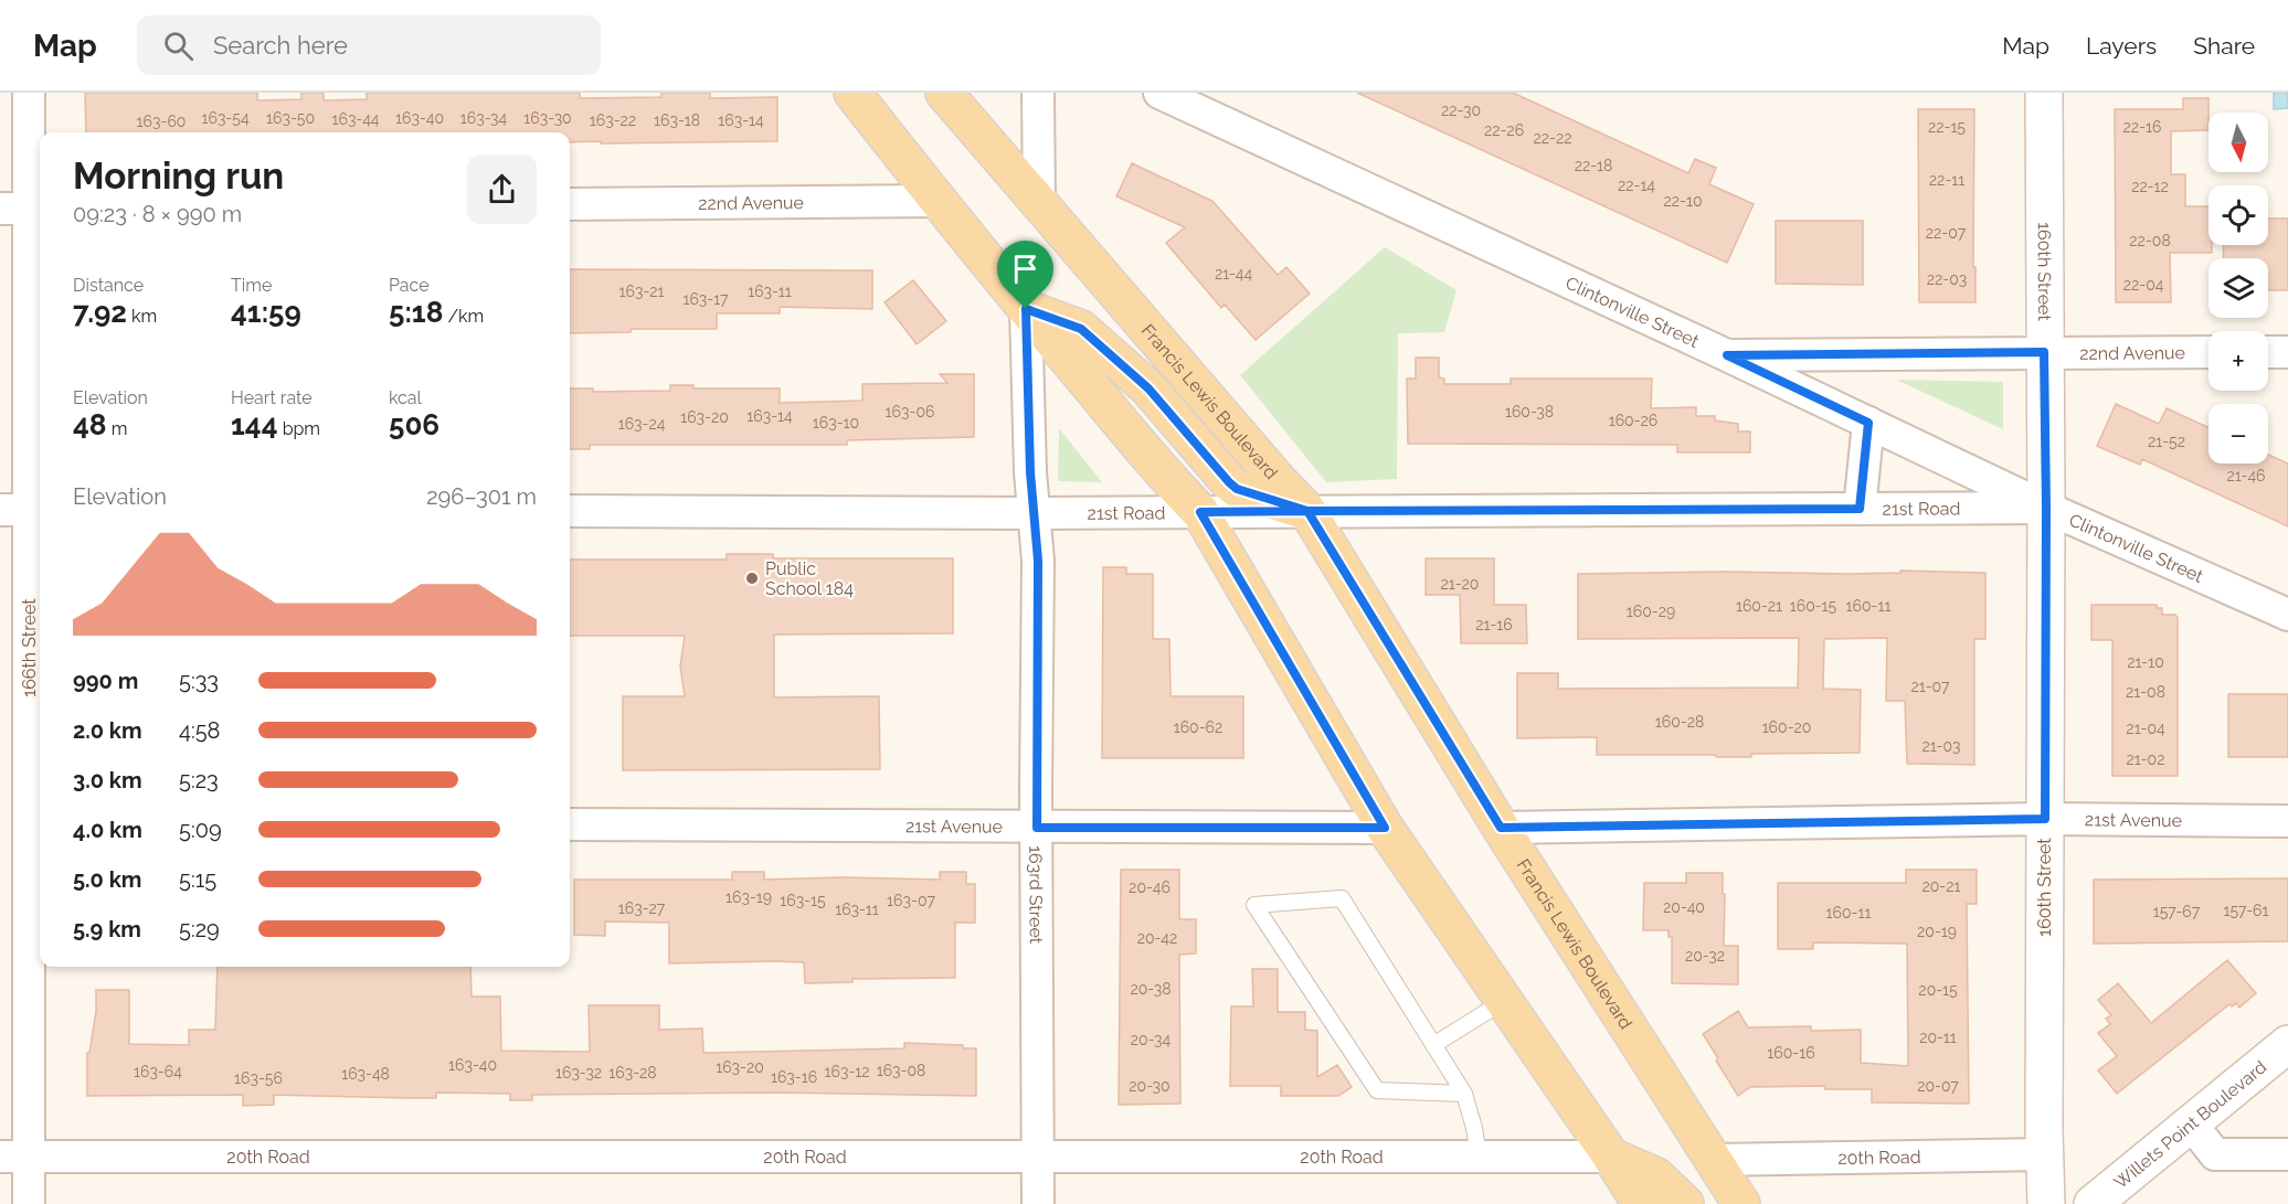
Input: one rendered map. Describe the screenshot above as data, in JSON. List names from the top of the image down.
{
  "streets": {
    "main road": ["Francis Lewis Boulevard"],
    "street": [
      "22nd Avenue",
      "160th Street",
      "Clintonville Street",
      "21st Road",
      "166th Street",
      "21st Avenue",
      "163rd Street",
      "Willets Point Boulevard",
      "20th Road"
    ]
  },
  "crossings": [
    ["22nd Avenue", "160th Street"],
    ["22nd Avenue", "Clintonville Street"],
    ["160th Street", "Clintonville Street"],
    ["160th Street", "21st Road"],
    ["160th Street", "21st Avenue"],
    ["160th Street", "20th Road"],
    ["Clintonville Street", "21st Road"],
    ["Francis Lewis Boulevard", "21st Road"],
    ["Francis Lewis Boulevard", "21st Avenue"],
    ["Francis Lewis Boulevard", "20th Road"],
    ["21st Road", "163rd Street"],
    ["166th Street", "20th Road"],
    ["21st Avenue", "163rd Street"],
    ["163rd Street", "20th Road"]
  ],
  "places": ["Public School 184"],
  "house_numbers": [
    "22-30",
    "163-54",
    "163-50",
    "163-40",
    "163-34",
    "163-30",
    "163-44",
    "163-22",
    "163-18",
    "163-14",
    "163-60",
    "22-15",
    "22-16",
    "22-26",
    "22-22",
    "22-18",
    "22-11",
    "22-14",
    "22-12",
    "22-10",
    "22-07",
    "22-08",
    "21-44",
    "22-03",
    "22-04",
    "163-21",
    "163-11",
    "163-17",
    "163-06",
    "160-38",
    "163-14",
    "163-20",
    "160-26",
    "163-10",
    "163-24",
    "21-52",
    "21-46",
    "21-20",
    "160-21",
    "160-15",
    "160-11",
    "160-29",
    "21-16",
    "21-10",
    "21-07",
    "21-08",
    "160-28",
    "160-62",
    "160-20",
    "21-04",
    "21-03",
    "21-02",
    "20-21",
    "20-46",
    "163-19",
    "163-15",
    "163-07",
    "20-40",
    "163-27",
    "163-11",
    "157-61",
    "157-67",
    "160-11",
    "20-19",
    "20-42",
    "20-32",
    "20-38",
    "20-15",
    "20-11",
    "20-34",
    "160-16",
    "163-40",
    "163-20",
    "163-08",
    "163-64",
    "163-12",
    "163-32",
    "163-28",
    "163-48",
    "163-16",
    "163-56",
    "20-30",
    "20-07"
  ],
  "north": "bottom",
  "page": {
    "header": "Map",
    "search": "Search here",
    "nav": ["Map", "Layers", "Share"],
    "map_buttons": ["+", "−"],
    "heading": ["Morning run", "09:23 · 8 × 990 m"],
    "stats": [
      ["Distance", "7.92 km"],
      ["Time", "41:59"],
      ["Pace", "5:18 /km"],
      ["Elevation", "48 m"],
      ["Heart rate", "144 bpm"],
      ["kcal", "506"]
    ],
    "chart": ["Elevation", "296–301 m"],
    "list": [
      {
        "name": "990 m",
        "note": "5:33"
      },
      {
        "name": "2.0 km",
        "note": "4:58"
      },
      {
        "name": "3.0 km",
        "note": "5:23"
      },
      {
        "name": "4.0 km",
        "note": "5:09"
      },
      {
        "name": "5.0 km",
        "note": "5:15"
      },
      {
        "name": "5.9 km",
        "note": "5:29"
      }
    ]
  }
}
